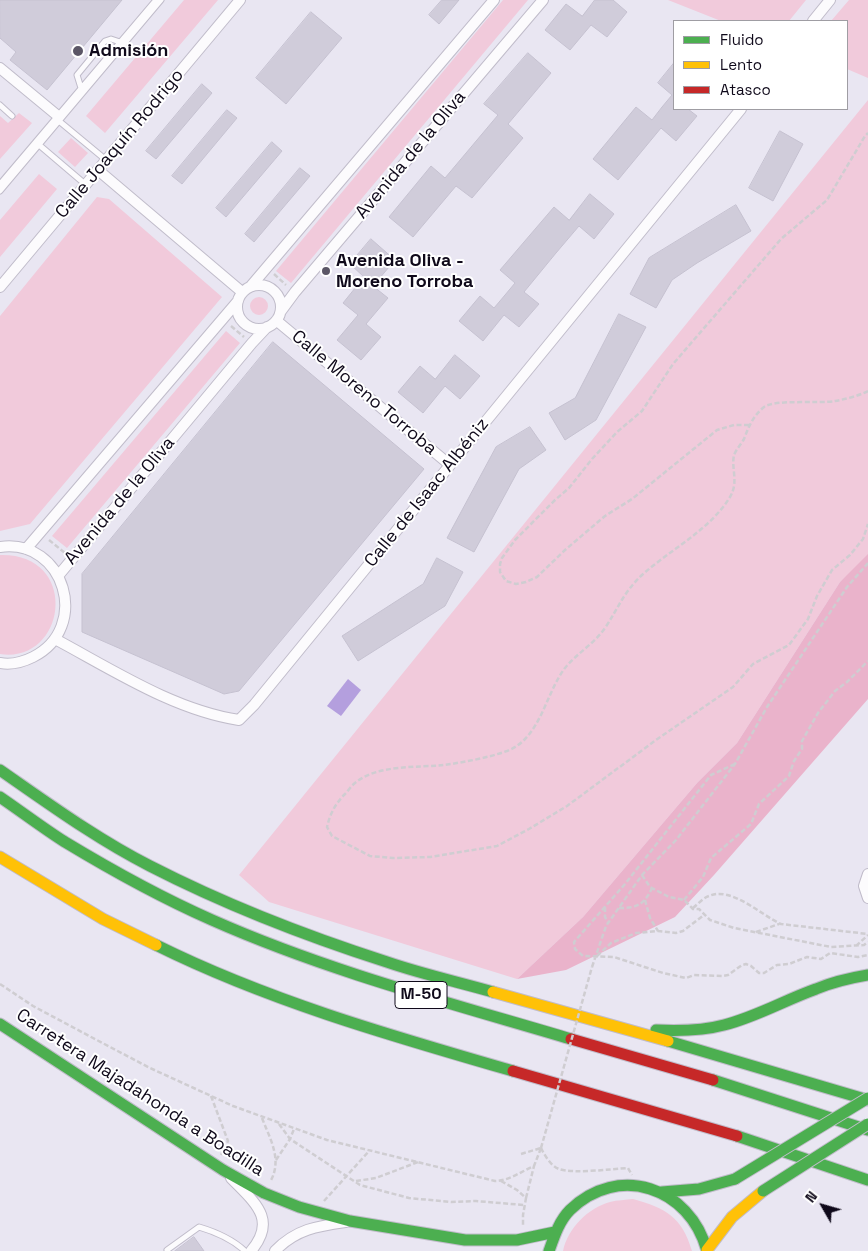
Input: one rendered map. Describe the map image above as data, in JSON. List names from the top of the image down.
{
  "streets": {
    "main road": ["M-50", "Carretera Majadahonda a Boadilla"],
    "street": [
      "Calle Joaquín Rodrigo",
      "Avenida de la Oliva",
      "Calle Moreno Torroba",
      "Calle de Isaac Albéniz"
    ]
  },
  "crossings": [
    ["Avenida de la Oliva", "Calle Moreno Torroba"],
    ["Avenida de la Oliva", "Calle de Isaac Albéniz"],
    ["Calle Moreno Torroba", "Calle de Isaac Albéniz"]
  ],
  "places": ["Admisión", "Avenida Oliva - Moreno Torroba"],
  "legend": ["Fluido", "Lento", "Atasco"],
  "north": "top left"
}
